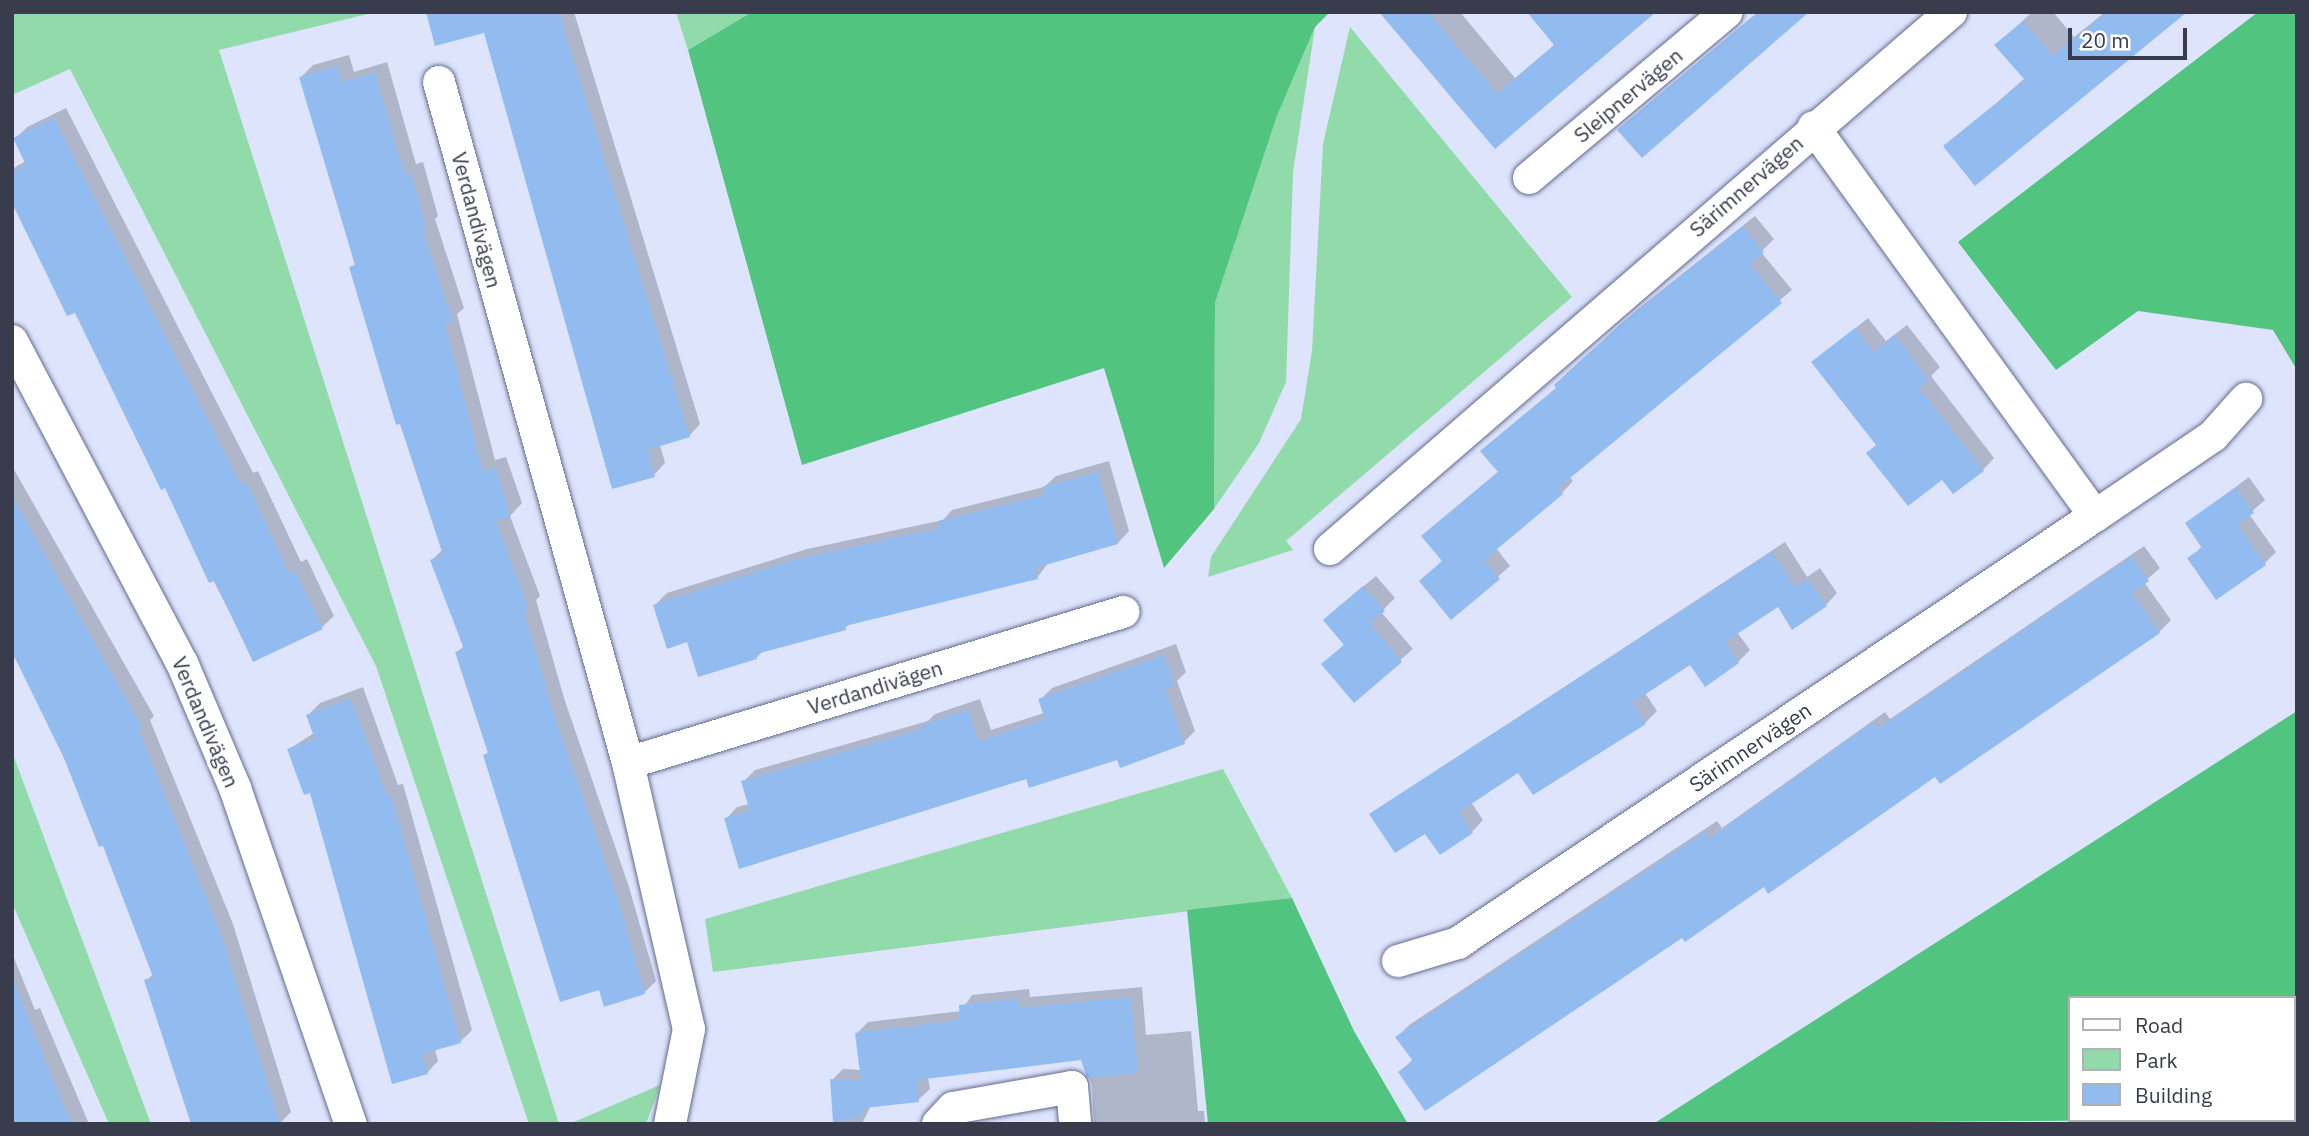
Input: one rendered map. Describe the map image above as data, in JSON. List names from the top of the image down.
{
  "streets": {
    "street": ["Sleipnervägen", "Särimnervägen", "Verdandivägen"]
  },
  "legend": ["Road", "Park", "Building"],
  "scale_bar": "20 m"
}
